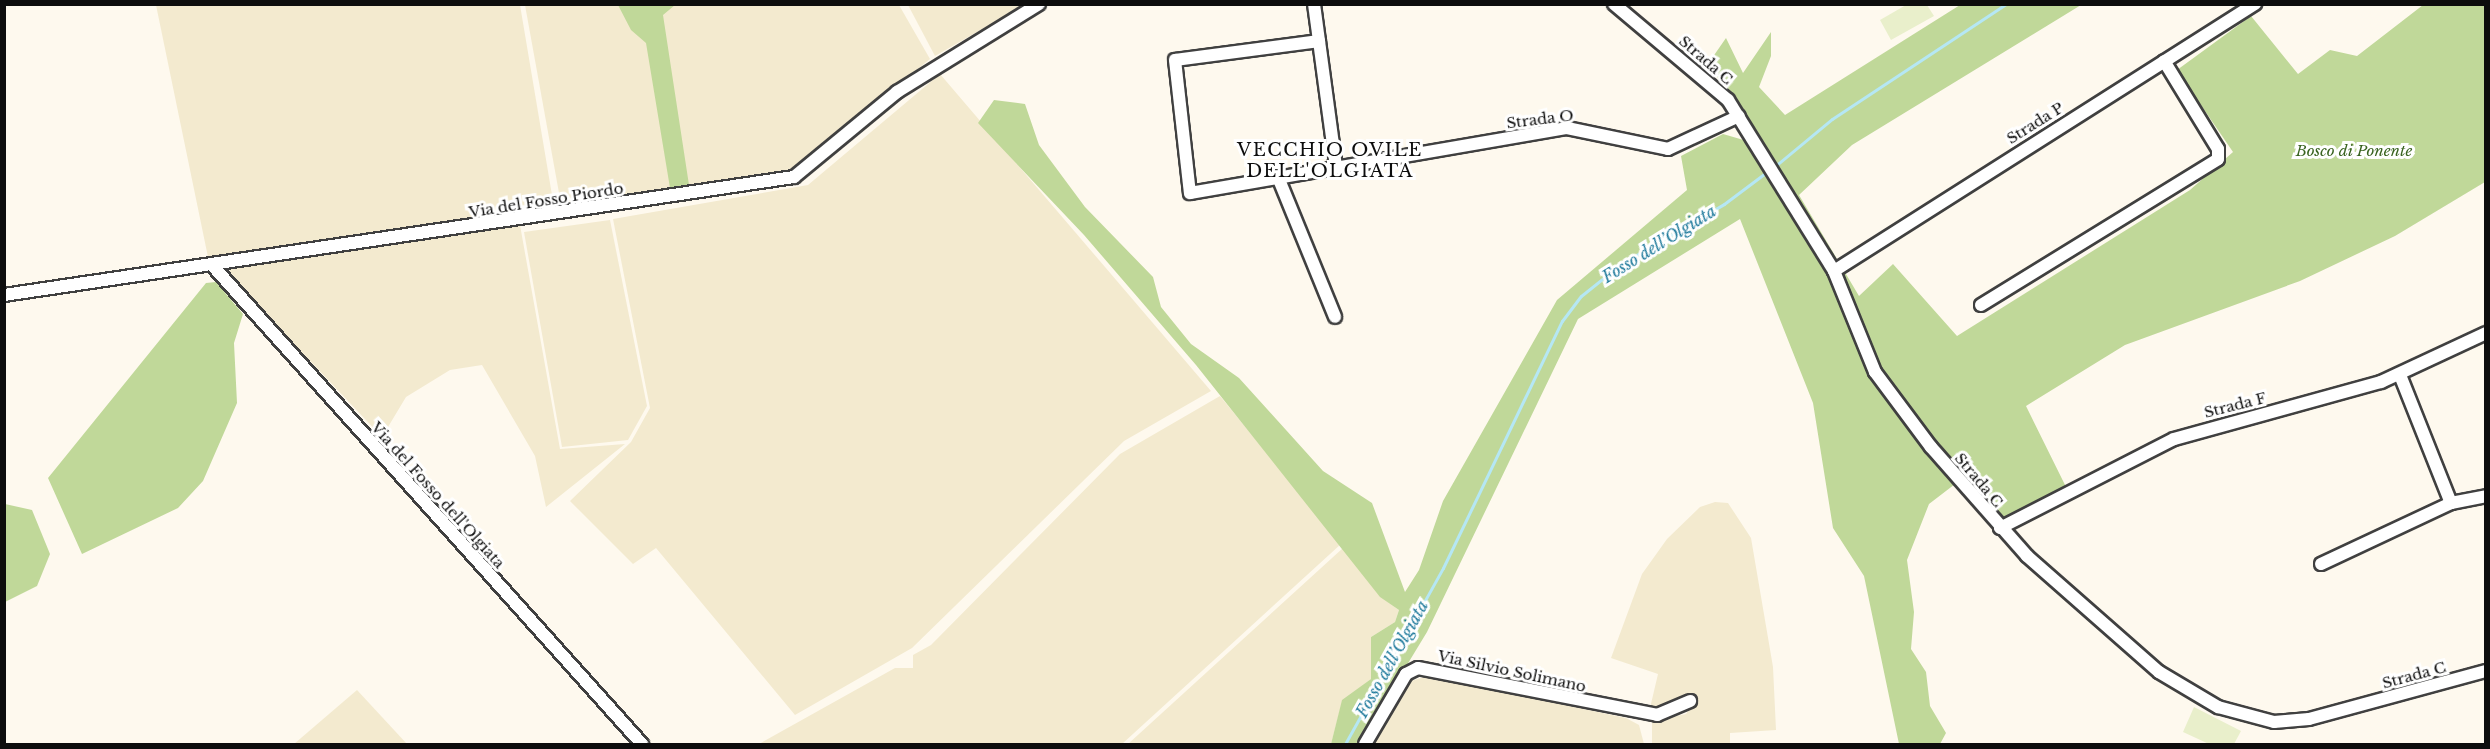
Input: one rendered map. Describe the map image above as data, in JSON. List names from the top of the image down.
{
  "streets": {
    "street": [
      "Strada C",
      "Strada O",
      "Strada P",
      "Via del Fosso Piordo",
      "Strada F",
      "Via del Fosso dell'Olgiata",
      "Via Silvio Solimano"
    ]
  },
  "crossings": [
    ["Strada C", "Strada O"],
    ["Strada C", "Strada P"],
    ["Strada C", "Strada F"],
    ["Via del Fosso Piordo", "Via del Fosso dell'Olgiata"]
  ],
  "districts": ["VECCHIO OVILE DELL'OLGIATA"],
  "water": ["Fosso dell’Olgiata"],
  "parks": ["Bosco di Ponente"]
}
